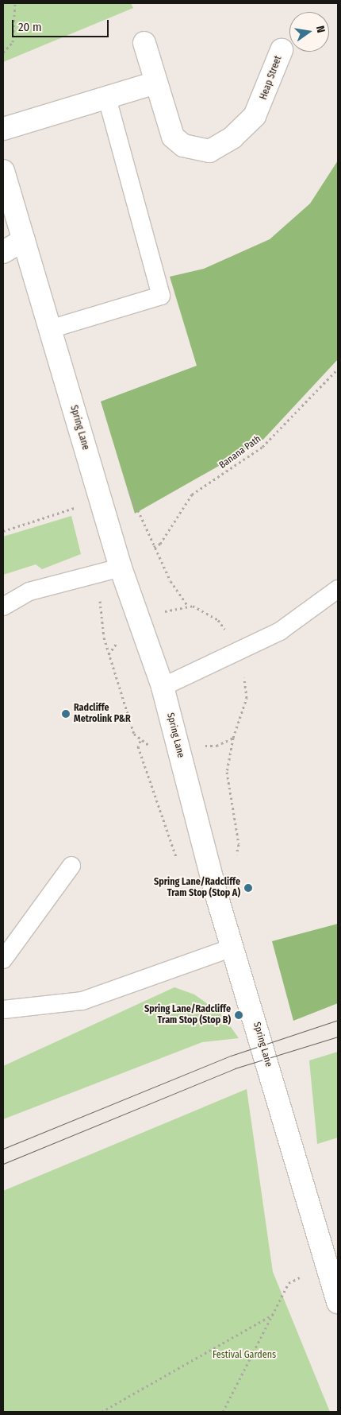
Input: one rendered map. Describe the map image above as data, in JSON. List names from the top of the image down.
{
  "streets": {
    "main road": ["Heap Street", "Spring Lane"],
    "path": ["Banana Path"]
  },
  "parks": ["Festival Gardens"],
  "places": ["Radcliffe Metrolink P&R", "Spring Lane/Radcliffe Tram Stop (Stop A)", "Spring Lane/Radcliffe Tram Stop (Stop B)"],
  "scale_bar": "20 m",
  "north": "right"
}
